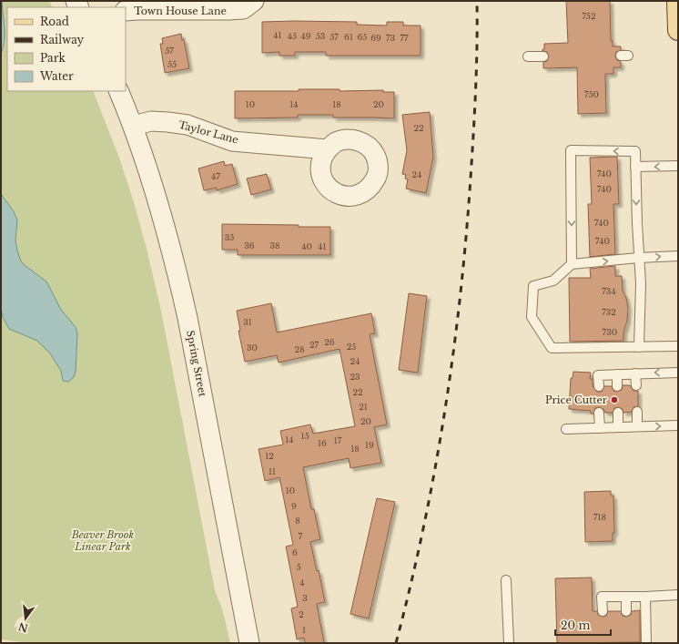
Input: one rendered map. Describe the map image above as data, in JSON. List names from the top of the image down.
{
  "streets": {
    "street": ["Town House Lane", "Taylor Lane", "Spring Street"]
  },
  "crossings": [
    ["Taylor Lane", "Spring Street"]
  ],
  "parks": ["Beaver Brook Linear Park"],
  "places": ["Price Cutter"],
  "house_numbers": [
    "752",
    "41",
    "45",
    "49",
    "53",
    "57",
    "61",
    "65",
    "69",
    "73",
    "77",
    "57",
    "55",
    "750",
    "10",
    "14",
    "18",
    "20",
    "22",
    "740",
    "24",
    "47",
    "740",
    "740",
    "35",
    "740",
    "36",
    "38",
    "40",
    "41",
    "734",
    "732",
    "31",
    "730",
    "26",
    "27",
    "25",
    "30",
    "28",
    "24",
    "23",
    "22",
    "21",
    "20",
    "15",
    "14",
    "17",
    "16",
    "19",
    "18",
    "12",
    "11",
    "10",
    "9",
    "718",
    "8",
    "7",
    "6",
    "5",
    "4",
    "3",
    "2",
    "1"
  ],
  "legend": [
    "Road",
    "Railway",
    "Park",
    "Water"
  ],
  "scale_bar": "20 m",
  "north": "bottom"
}
